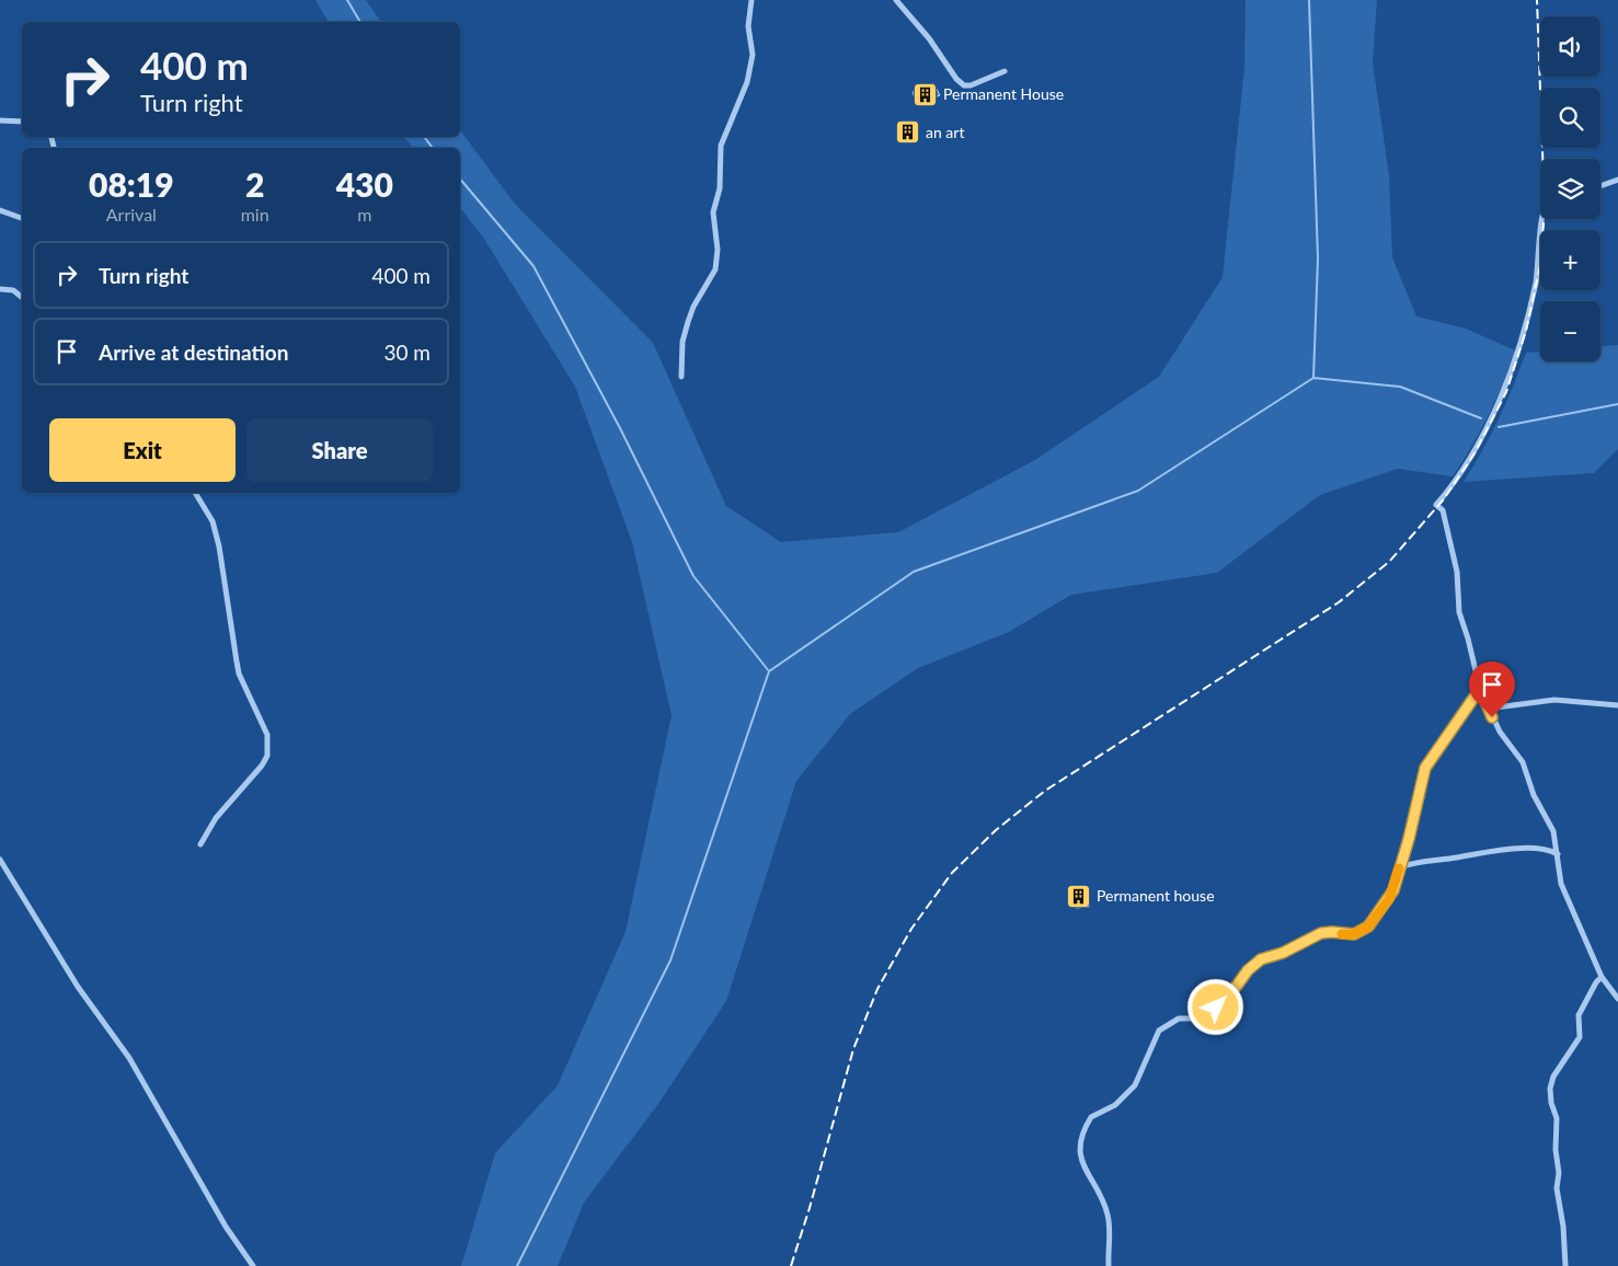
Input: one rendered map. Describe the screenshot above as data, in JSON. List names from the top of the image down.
{
  "places": {
    "building": ["Permanent House", "an art", "Permanent house"]
  },
  "page": {
    "map_buttons": ["+", "−"],
    "turn": ["400 m", "Turn right"],
    "eta": [
      "08:19",
      "Arrival",
      "2",
      "min",
      "430",
      "m"
    ],
    "list": [
      {
        "name": "Turn right",
        "value": "400 m"
      },
      {
        "name": "Arrive at destination",
        "value": "30 m"
      }
    ],
    "buttons": ["Exit", "Share"]
  }
}
